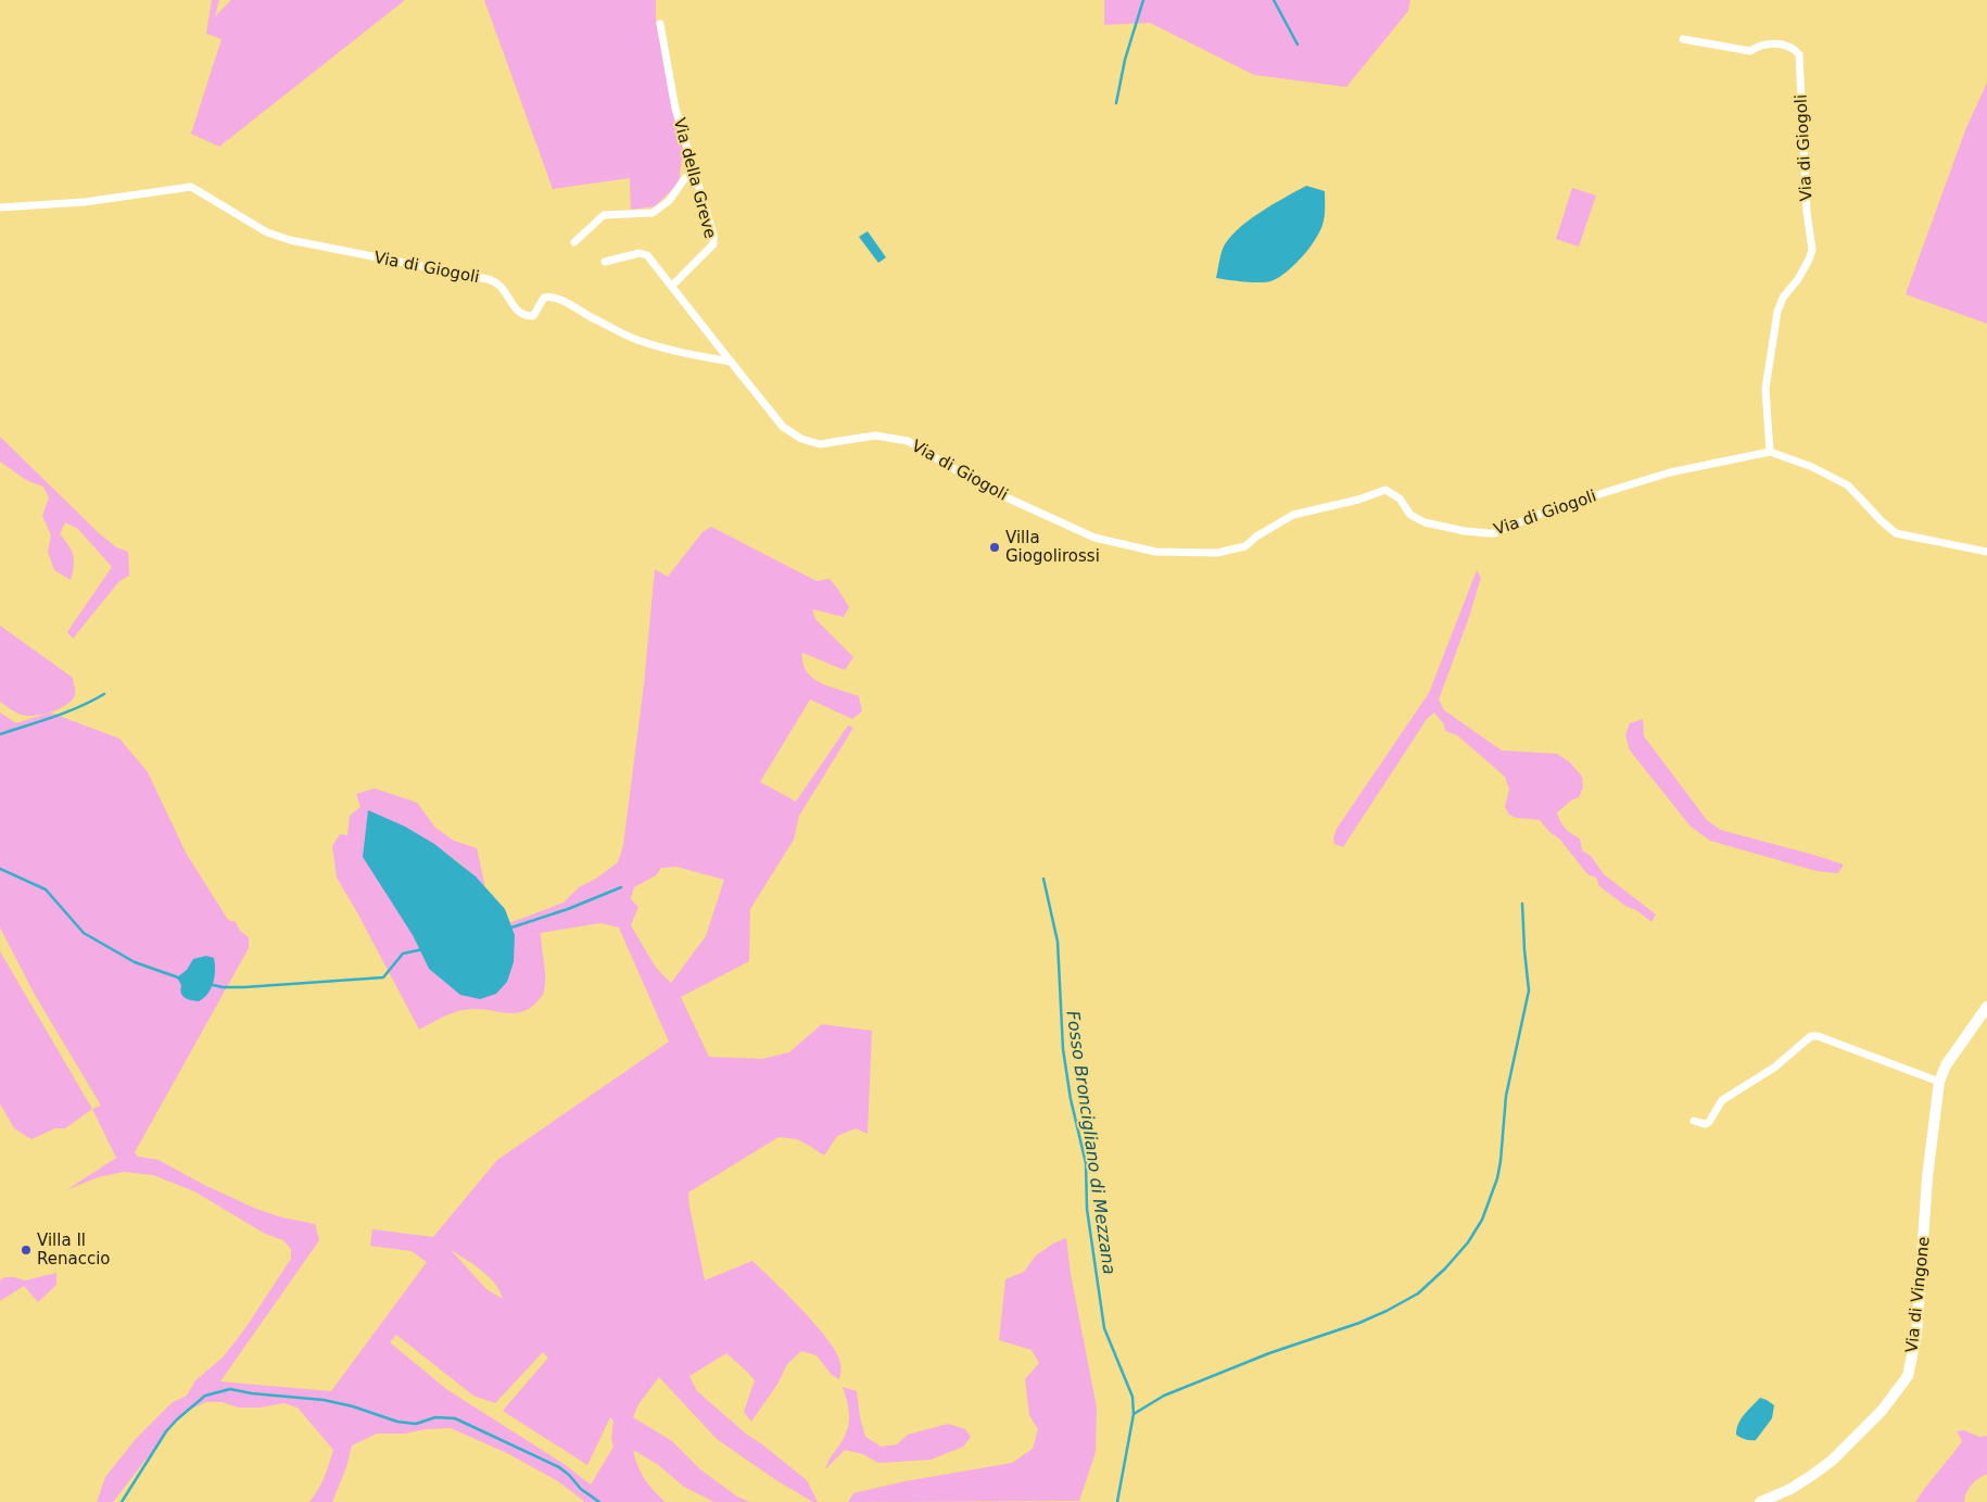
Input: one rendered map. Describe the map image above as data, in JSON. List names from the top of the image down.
{
  "streets": {
    "street": ["Via di Giogoli", "Via della Greve", "Via di Vingone"]
  },
  "water": ["Fosso Broncigliano di Mezzana"],
  "places": ["Villa Giogolirossi", "Villa Il Renaccio"]
}
